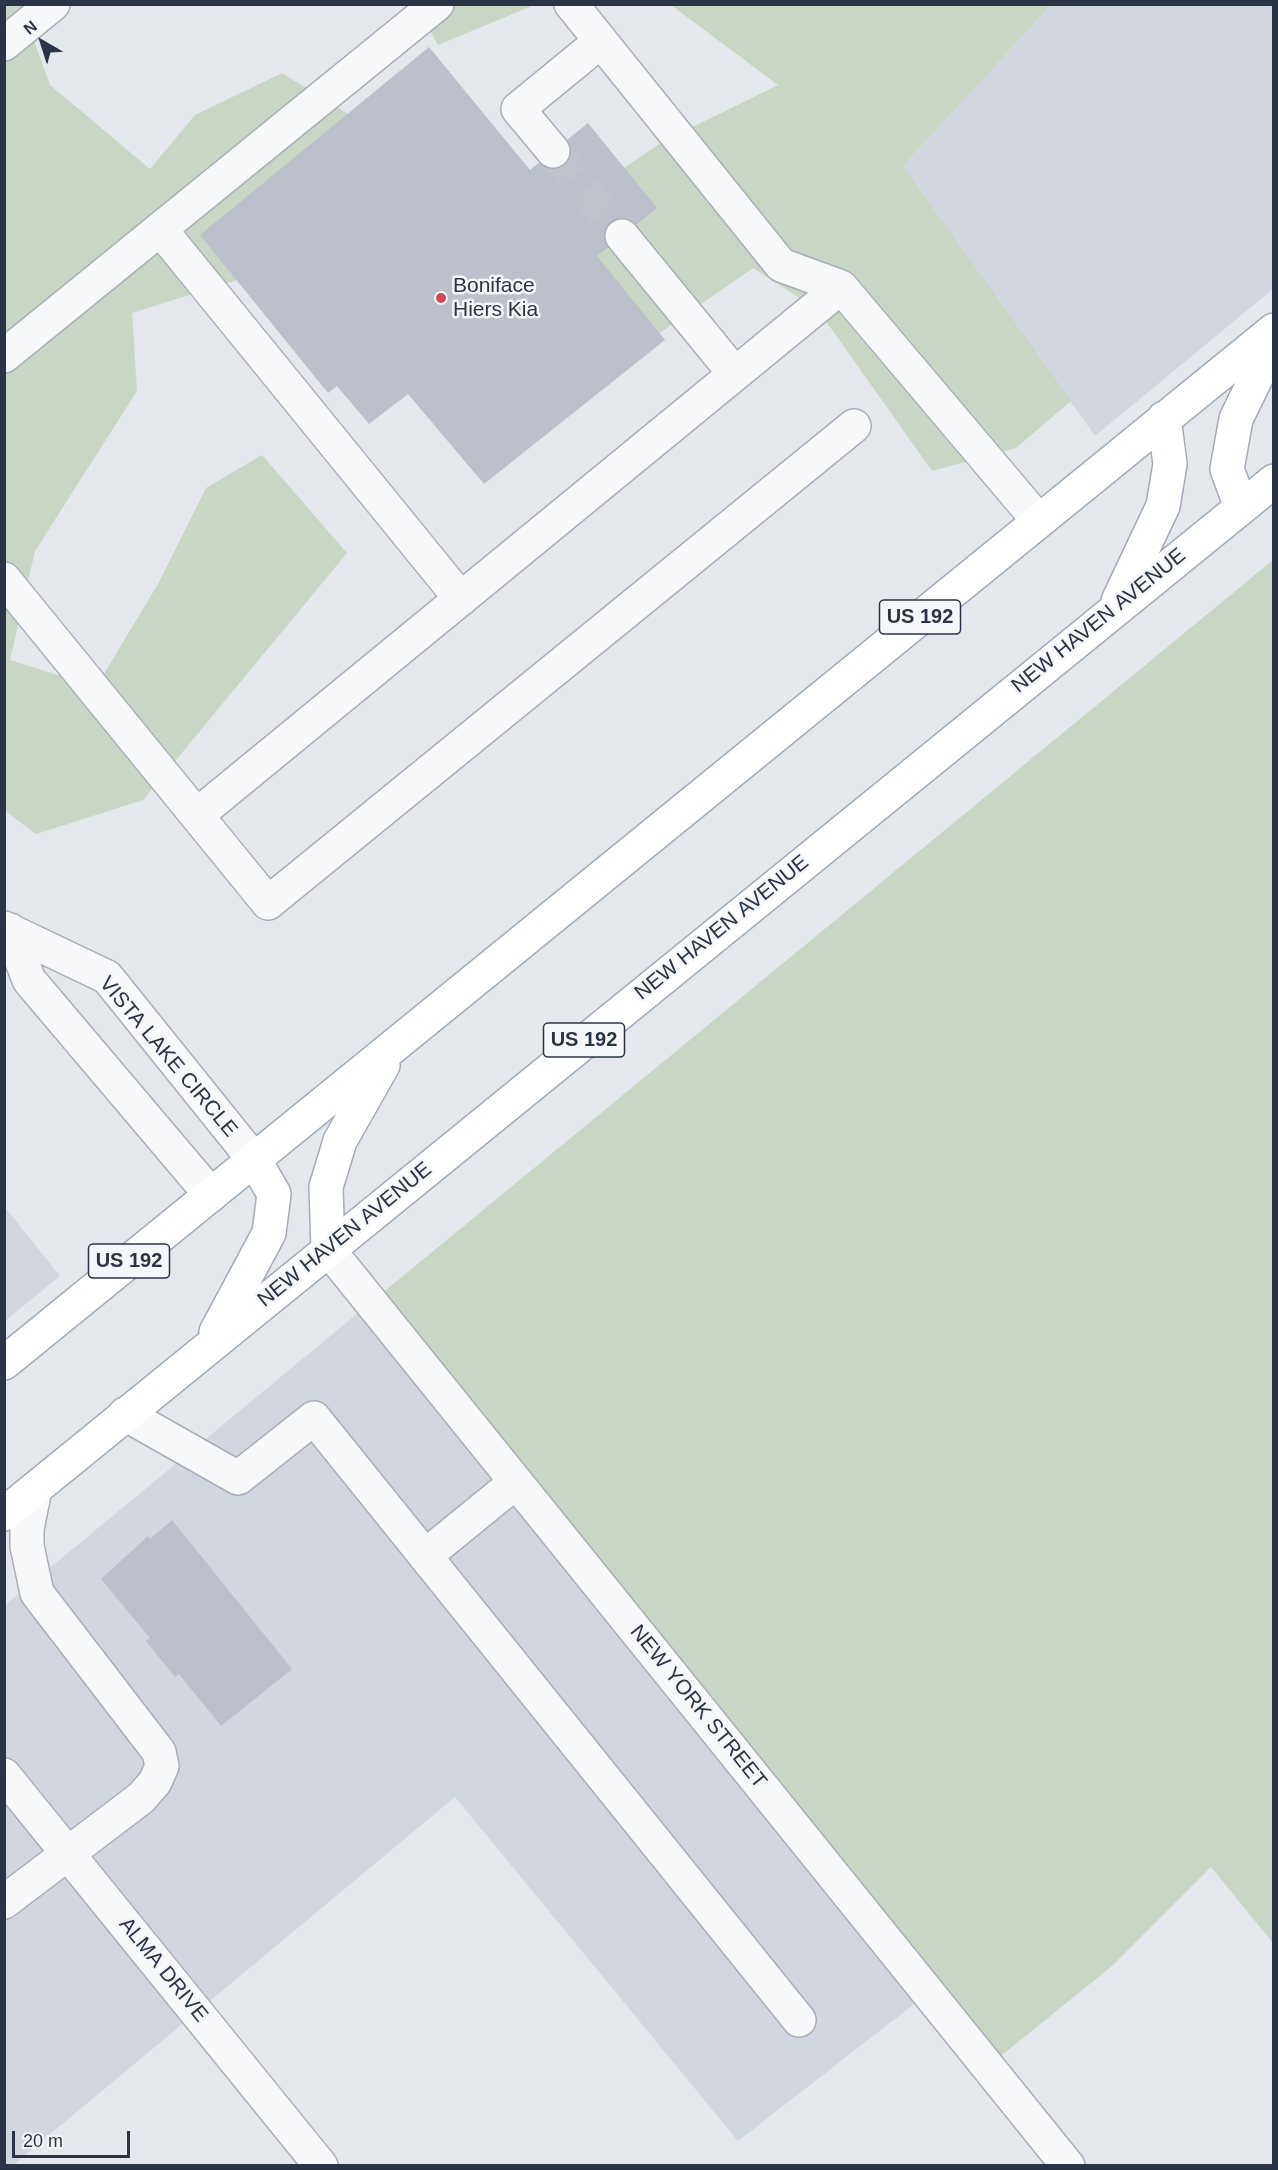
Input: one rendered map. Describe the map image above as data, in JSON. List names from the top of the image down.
{
  "streets": {
    "main road": ["US 192", "NEW HAVEN AVENUE"],
    "street": ["VISTA LAKE CIRCLE", "NEW YORK STREET", "ALMA DRIVE"]
  },
  "crossings": [
    ["US 192", "VISTA LAKE CIRCLE"],
    ["NEW HAVEN AVENUE", "NEW YORK STREET"]
  ],
  "places": ["Boniface Hiers Kia"],
  "scale_bar": "20 m",
  "north": "top left"
}
